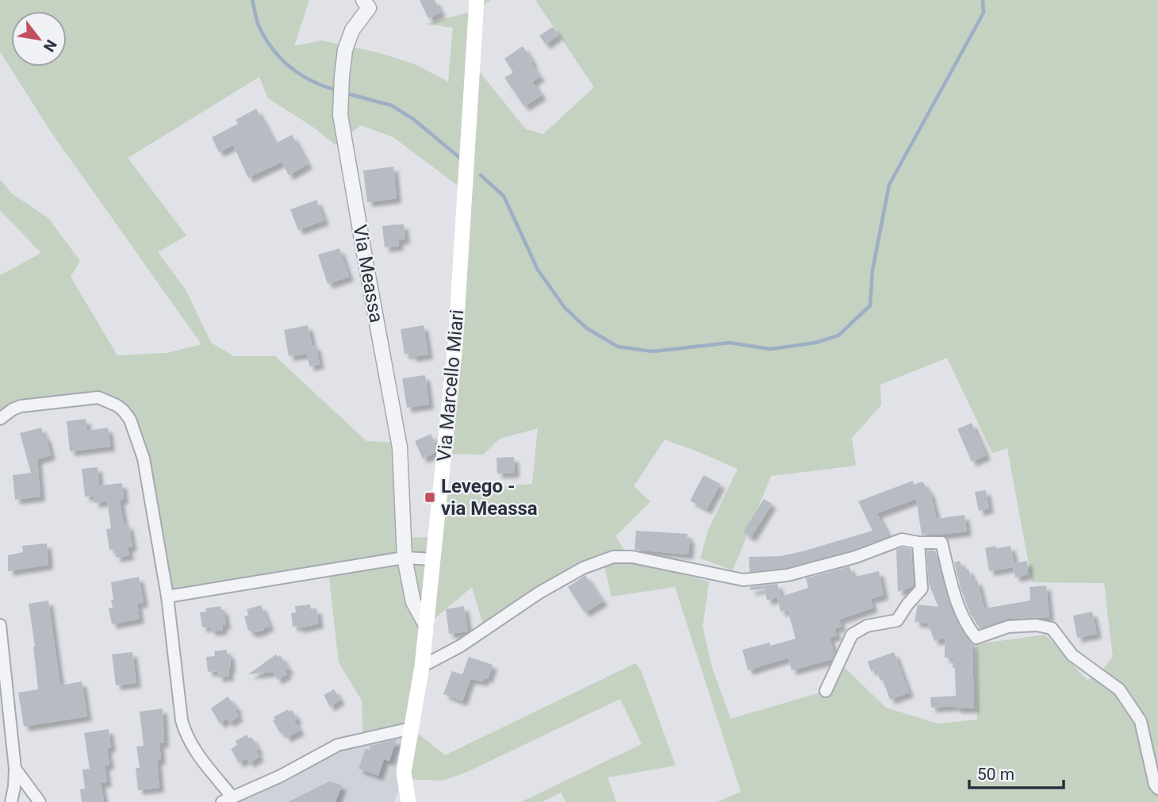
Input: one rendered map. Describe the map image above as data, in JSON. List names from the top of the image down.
{
  "streets": {
    "main road": ["Via Marcello Miari"],
    "street": ["Via Meassa"]
  },
  "crossings": [
    ["Via Meassa", "Via Marcello Miari"]
  ],
  "places": {
    "transit": ["Levego - via Meassa"]
  },
  "scale_bar": "50 m",
  "north": "bottom right"
}
